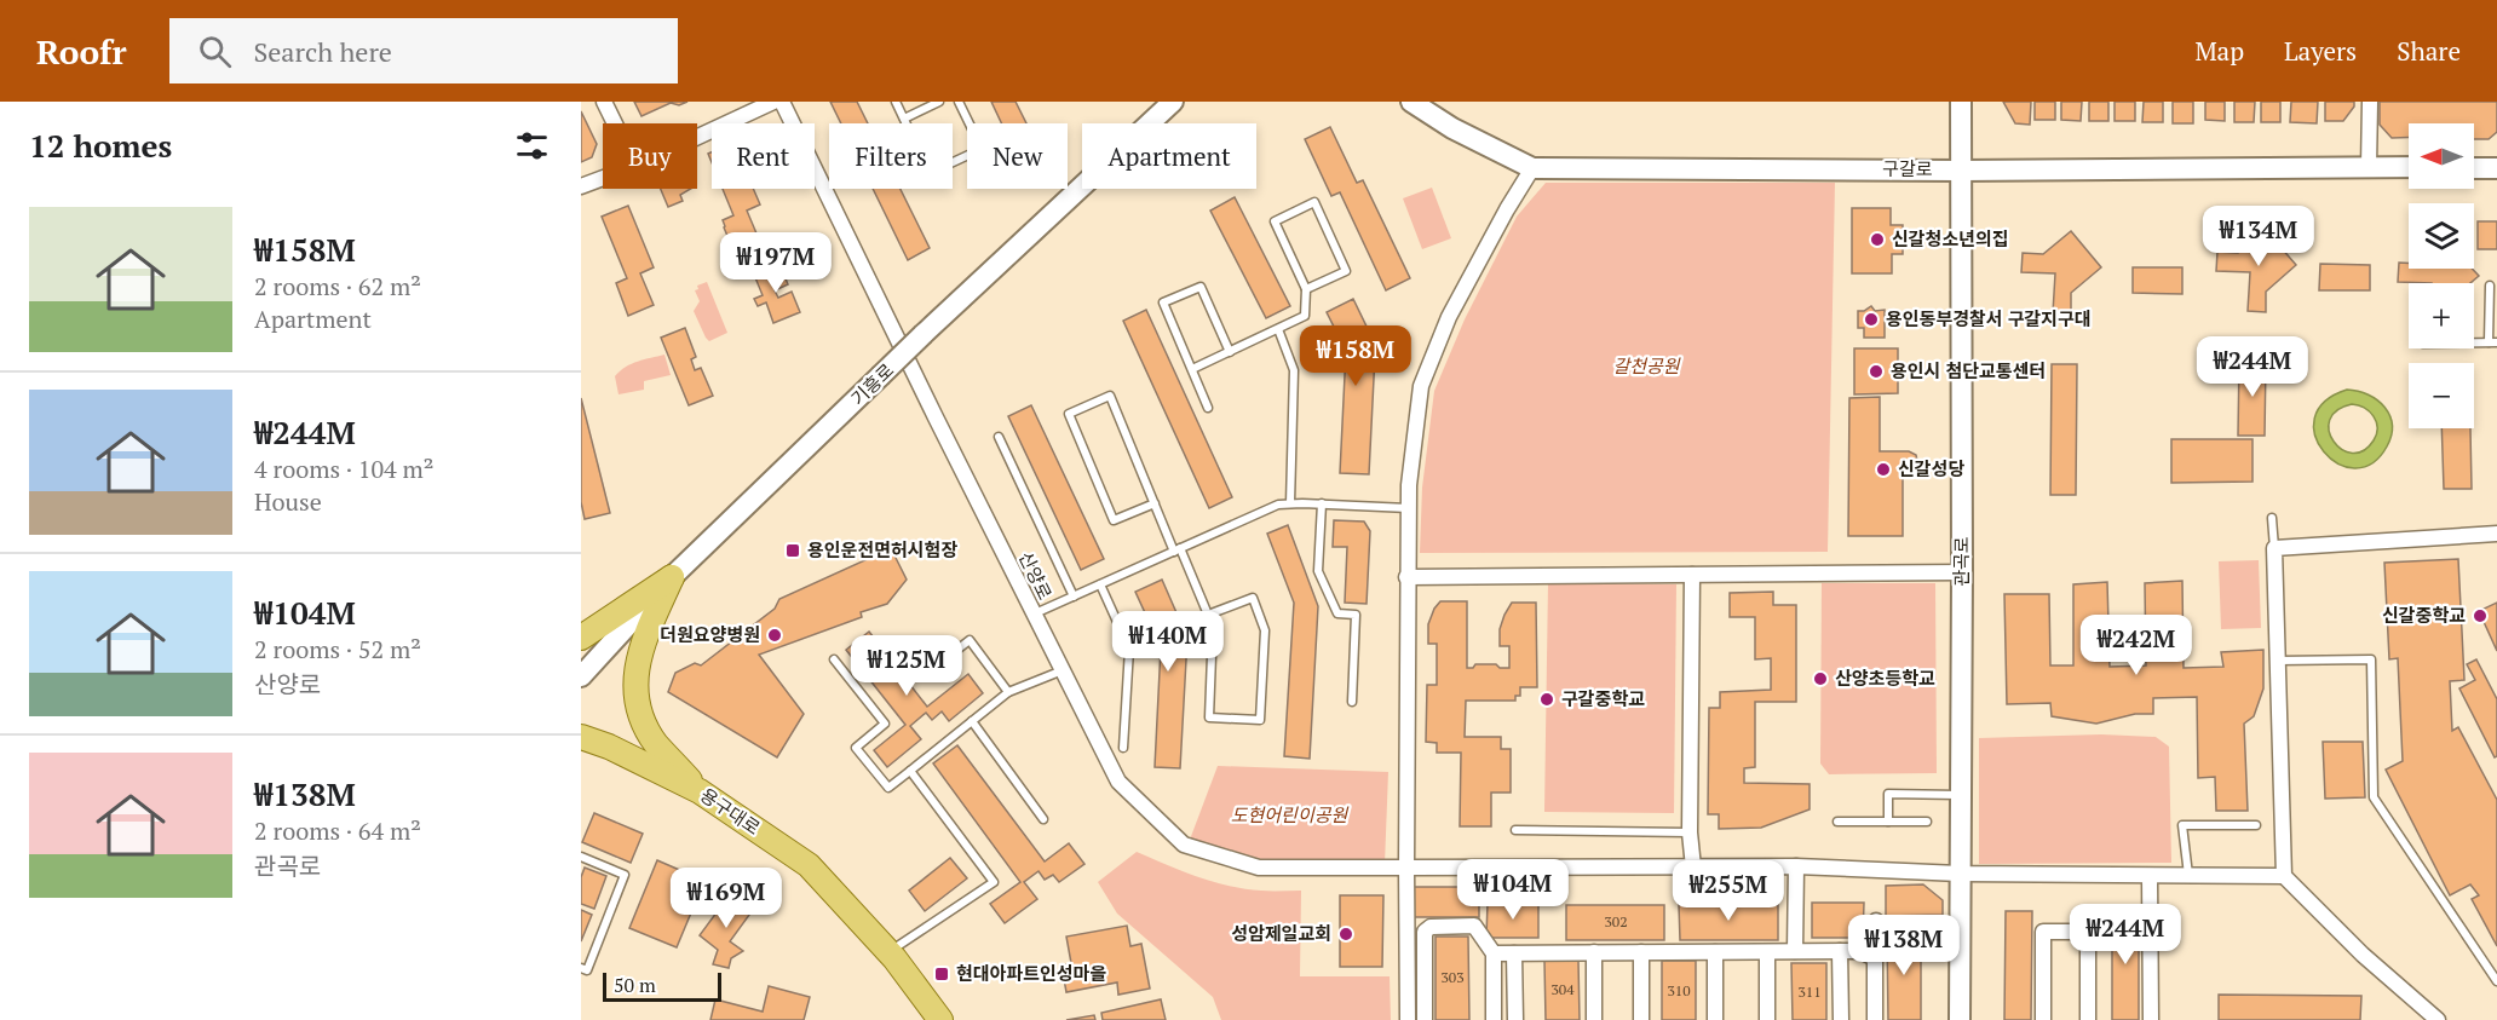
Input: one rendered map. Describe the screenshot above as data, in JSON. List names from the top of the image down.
{
  "streets": {
    "main road": ["용구대로"],
    "street": [
      "구갈로",
      "기흥로",
      "관곡로",
      "산양로"
    ]
  },
  "crossings": [
    ["구갈로", "관곡로"],
    ["관곡로", "산양로"]
  ],
  "parks": ["갈천공원", "도현어린이공원"],
  "places": {
    "other": [
      "신갈청소년의집",
      "용인동부경찰서 구갈지구대",
      "용인시 첨단교통센터",
      "신갈성당",
      "신갈중학교",
      "더원요양병원",
      "산양초등학교",
      "구갈중학교",
      "성암제일교회"
    ],
    "transit": ["용인운전면허시험장", "현대아파트인성마을"]
  },
  "house_numbers": [
    "302",
    "303",
    "304",
    "310",
    "311"
  ],
  "scale_bar": "50 m",
  "north": "left",
  "page": {
    "header": "Roofr",
    "search": "Search here",
    "nav": ["Map", "Layers", "Share"],
    "heading": "12 homes",
    "map_buttons": ["+", "−"],
    "chip": [
      "Buy",
      "Rent",
      "Filters",
      "New",
      "Apartment"
    ],
    "list": [
      {
        "name": "₩158M",
        "note": "2 rooms · 62 m² · Apartment"
      },
      {
        "name": "₩244M",
        "note": "4 rooms · 104 m² · House"
      },
      {
        "name": "₩104M",
        "note": "2 rooms · 52 m² · 산양로"
      },
      {
        "name": "₩138M",
        "note": "2 rooms · 64 m² · 관곡로"
      }
    ],
    "price": [
      "₩134M",
      "₩197M",
      "₩158M",
      "₩244M",
      "₩140M",
      "₩242M",
      "₩125M",
      "₩104M",
      "₩255M",
      "₩169M",
      "₩244M",
      "₩138M"
    ],
    "scale": "50 m"
  }
}
